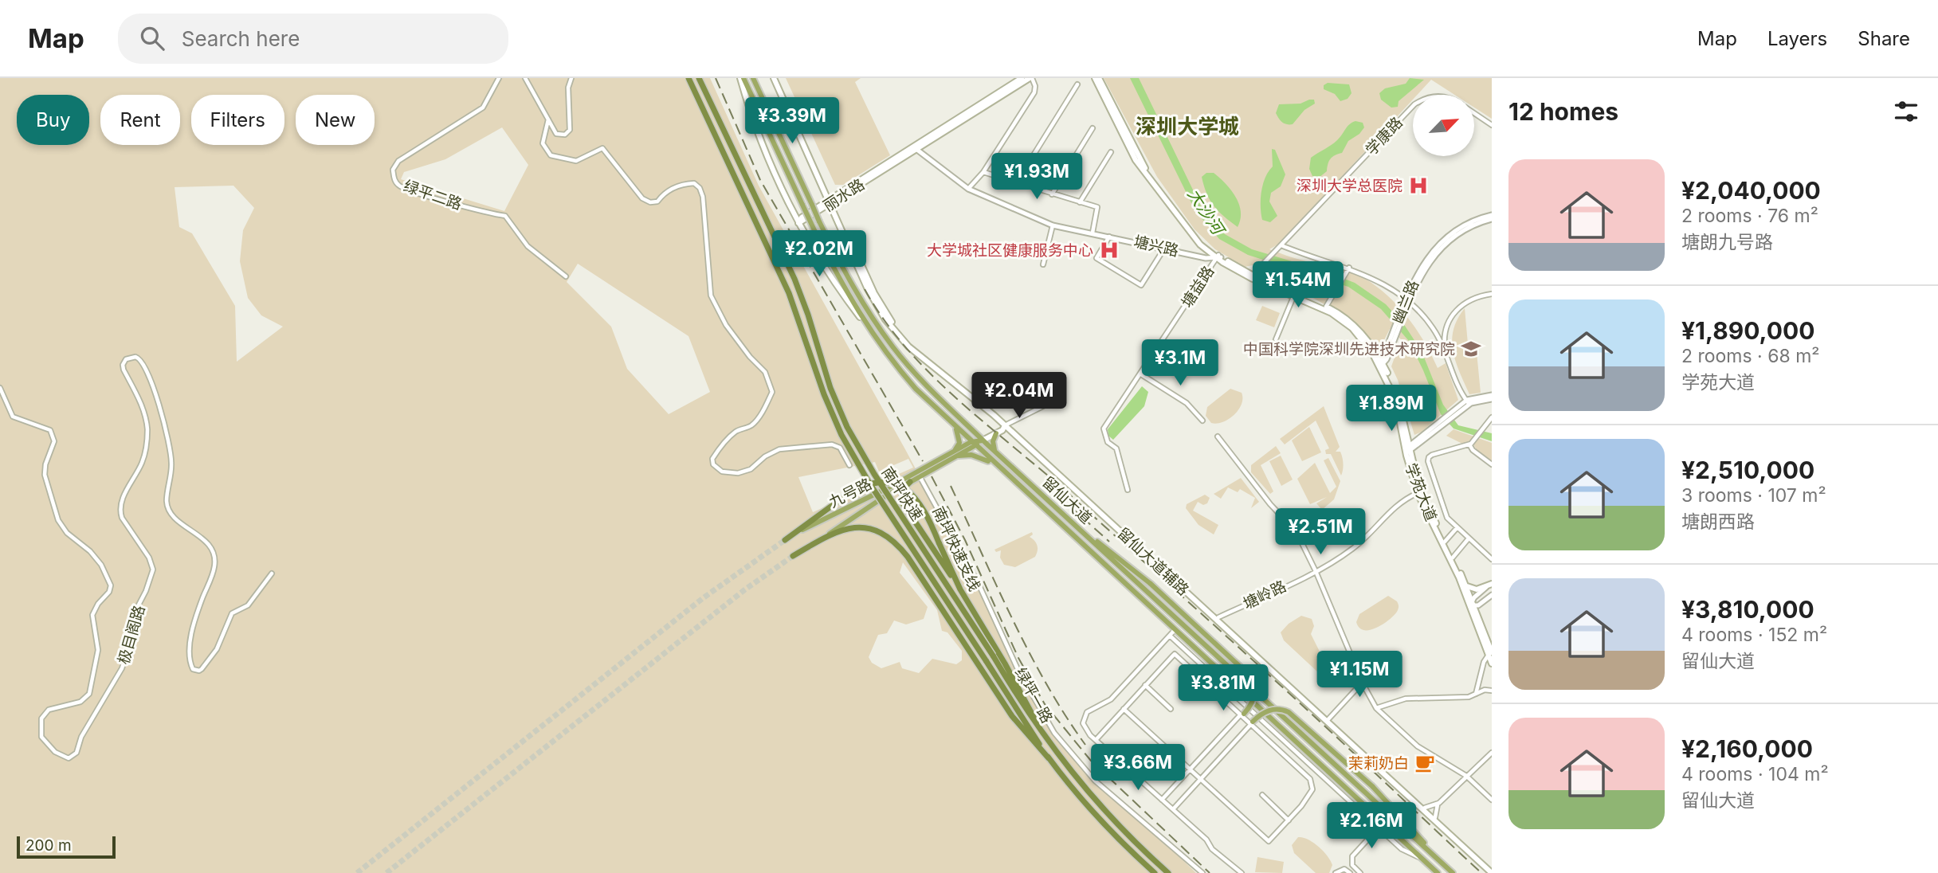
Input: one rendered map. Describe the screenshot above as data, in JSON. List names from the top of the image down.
{
  "streets": {
    "highway": ["南坪快速", "南坪快速支线"],
    "main road": [
      "丽水路",
      "学苑大道",
      "九号路",
      "留仙大道",
      "留仙大道辅路"
    ],
    "street": [
      "学康路",
      "绿平二路",
      "塘兴路",
      "塘益路",
      "幽兰路",
      "塘岭路",
      "极目阁路",
      "绿坪一路"
    ]
  },
  "crossings": [
    ["学康路", "学苑大道"],
    ["丽水路", "塘兴路"],
    ["丽水路", "留仙大道辅路"],
    ["塘兴路", "塘益路"],
    ["塘兴路", "学苑大道"],
    ["塘益路", "学苑大道"],
    ["幽兰路", "学苑大道"],
    ["学苑大道", "塘岭路"],
    ["九号路", "留仙大道"],
    ["九号路", "南坪快速支线"],
    ["九号路", "绿坪一路"],
    ["南坪快速", "南坪快速支线"],
    ["留仙大道辅路", "塘岭路"]
  ],
  "districts": ["深圳大学城"],
  "water": ["大沙河"],
  "places": {
    "hospital": ["深圳大学总医院", "大学城社区健康服务中心"],
    "school or university": ["中国科学院深圳先进技术研究院"],
    "cafe": ["茉莉奶白"]
  },
  "scale_bar": "200 m",
  "north": "top right",
  "page": {
    "header": "Map",
    "search": "Search here",
    "nav": ["Map", "Layers", "Share"],
    "heading": "12 homes",
    "chip": [
      "Buy",
      "Rent",
      "Filters",
      "New"
    ],
    "price": [
      "¥3.39M",
      "¥1.93M",
      "¥2.02M",
      "¥1.54M",
      "¥3.1M",
      "¥2.04M",
      "¥1.89M",
      "¥2.51M",
      "¥1.15M",
      "¥3.81M",
      "¥3.66M",
      "¥2.16M"
    ],
    "list": [
      {
        "name": "¥2,040,000",
        "note": "2 rooms · 76 m² · 塘朗九号路"
      },
      {
        "name": "¥1,890,000",
        "note": "2 rooms · 68 m² · 学苑大道"
      },
      {
        "name": "¥2,510,000",
        "note": "3 rooms · 107 m² · 塘朗西路"
      },
      {
        "name": "¥3,810,000",
        "note": "4 rooms · 152 m² · 留仙大道"
      },
      {
        "name": "¥2,160,000",
        "note": "4 rooms · 104 m² · 留仙大道"
      }
    ],
    "scale": "200 m"
  }
}
